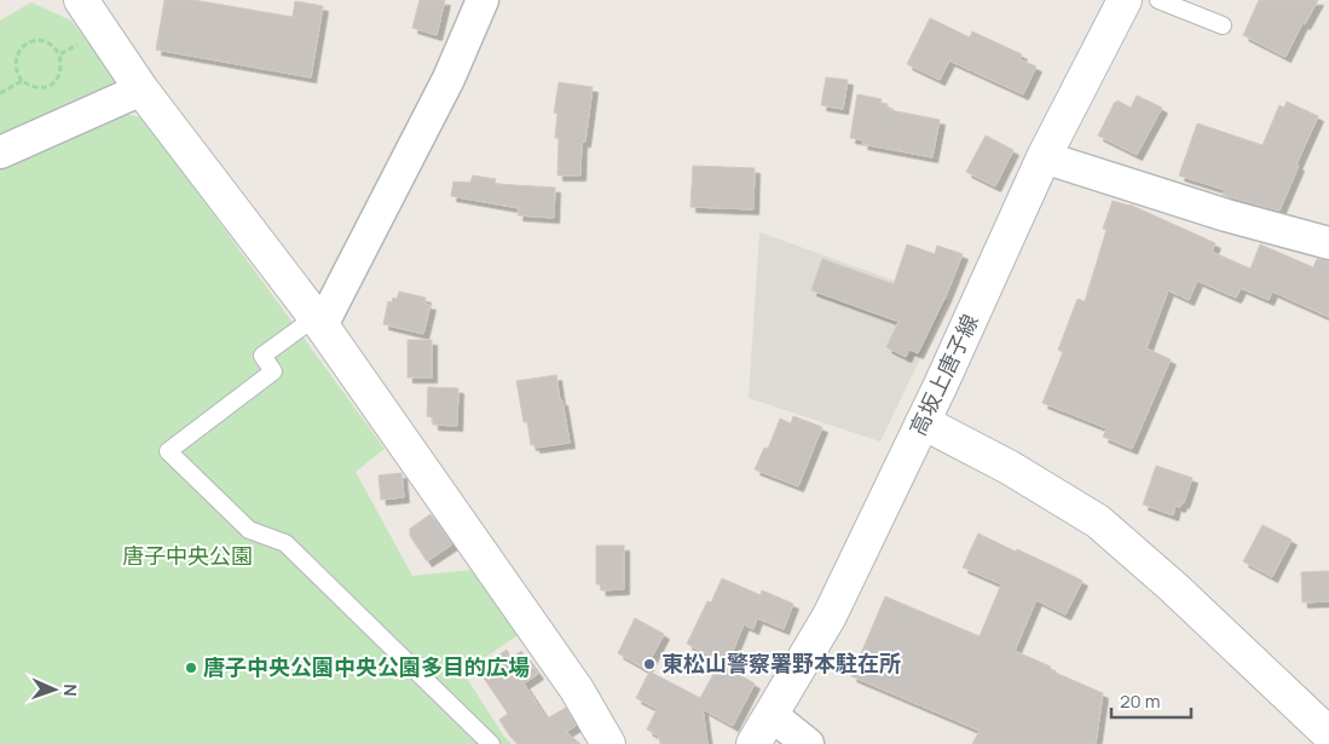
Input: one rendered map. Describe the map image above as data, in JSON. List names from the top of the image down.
{
  "streets": {
    "street": ["高坂上唐子線"]
  },
  "parks": ["唐子中央公園"],
  "places": ["東松山警察署野本駐在所", "唐子中央公園中央公園多目的広場"],
  "scale_bar": "20 m",
  "north": "right"
}
